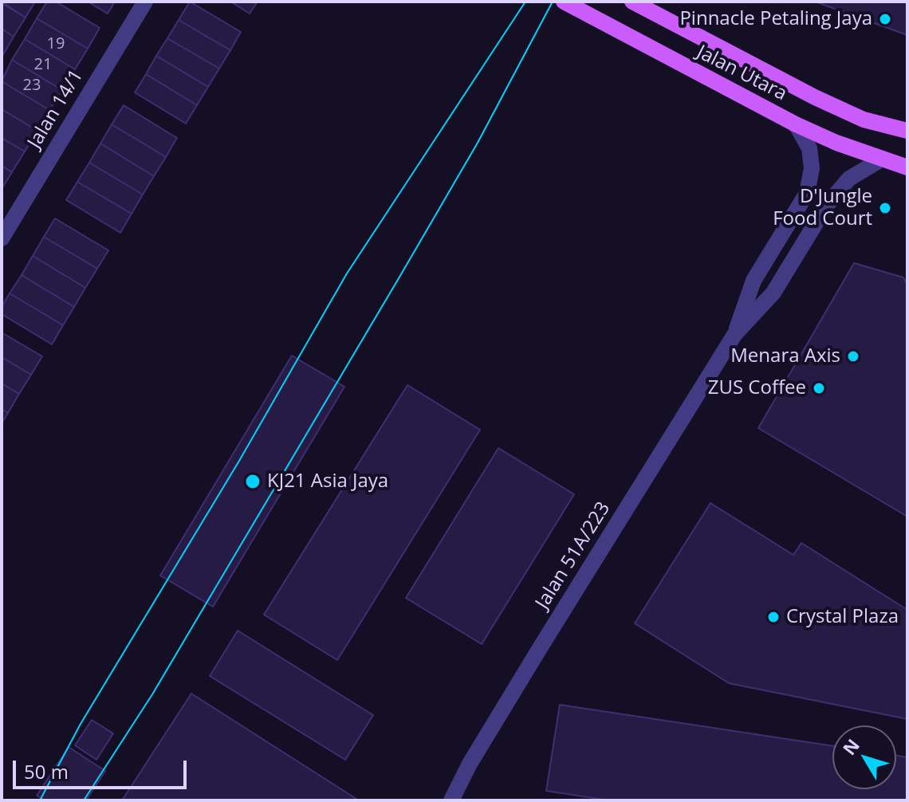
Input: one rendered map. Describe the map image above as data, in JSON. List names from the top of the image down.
{
  "streets": {
    "main road": ["Jalan Utara"],
    "street": ["Jalan 14/1", "Jalan 51A/223"]
  },
  "crossings": [
    ["Jalan Utara", "Jalan 51A/223"]
  ],
  "places": [
    "Pinnacle Petaling Jaya",
    "D'Jungle Food Court",
    "Menara Axis",
    "ZUS Coffee",
    "KJ21 Asia Jaya",
    "Crystal Plaza"
  ],
  "house_numbers": ["19", "21", "23"],
  "scale_bar": "50 m",
  "north": "top left"
}
